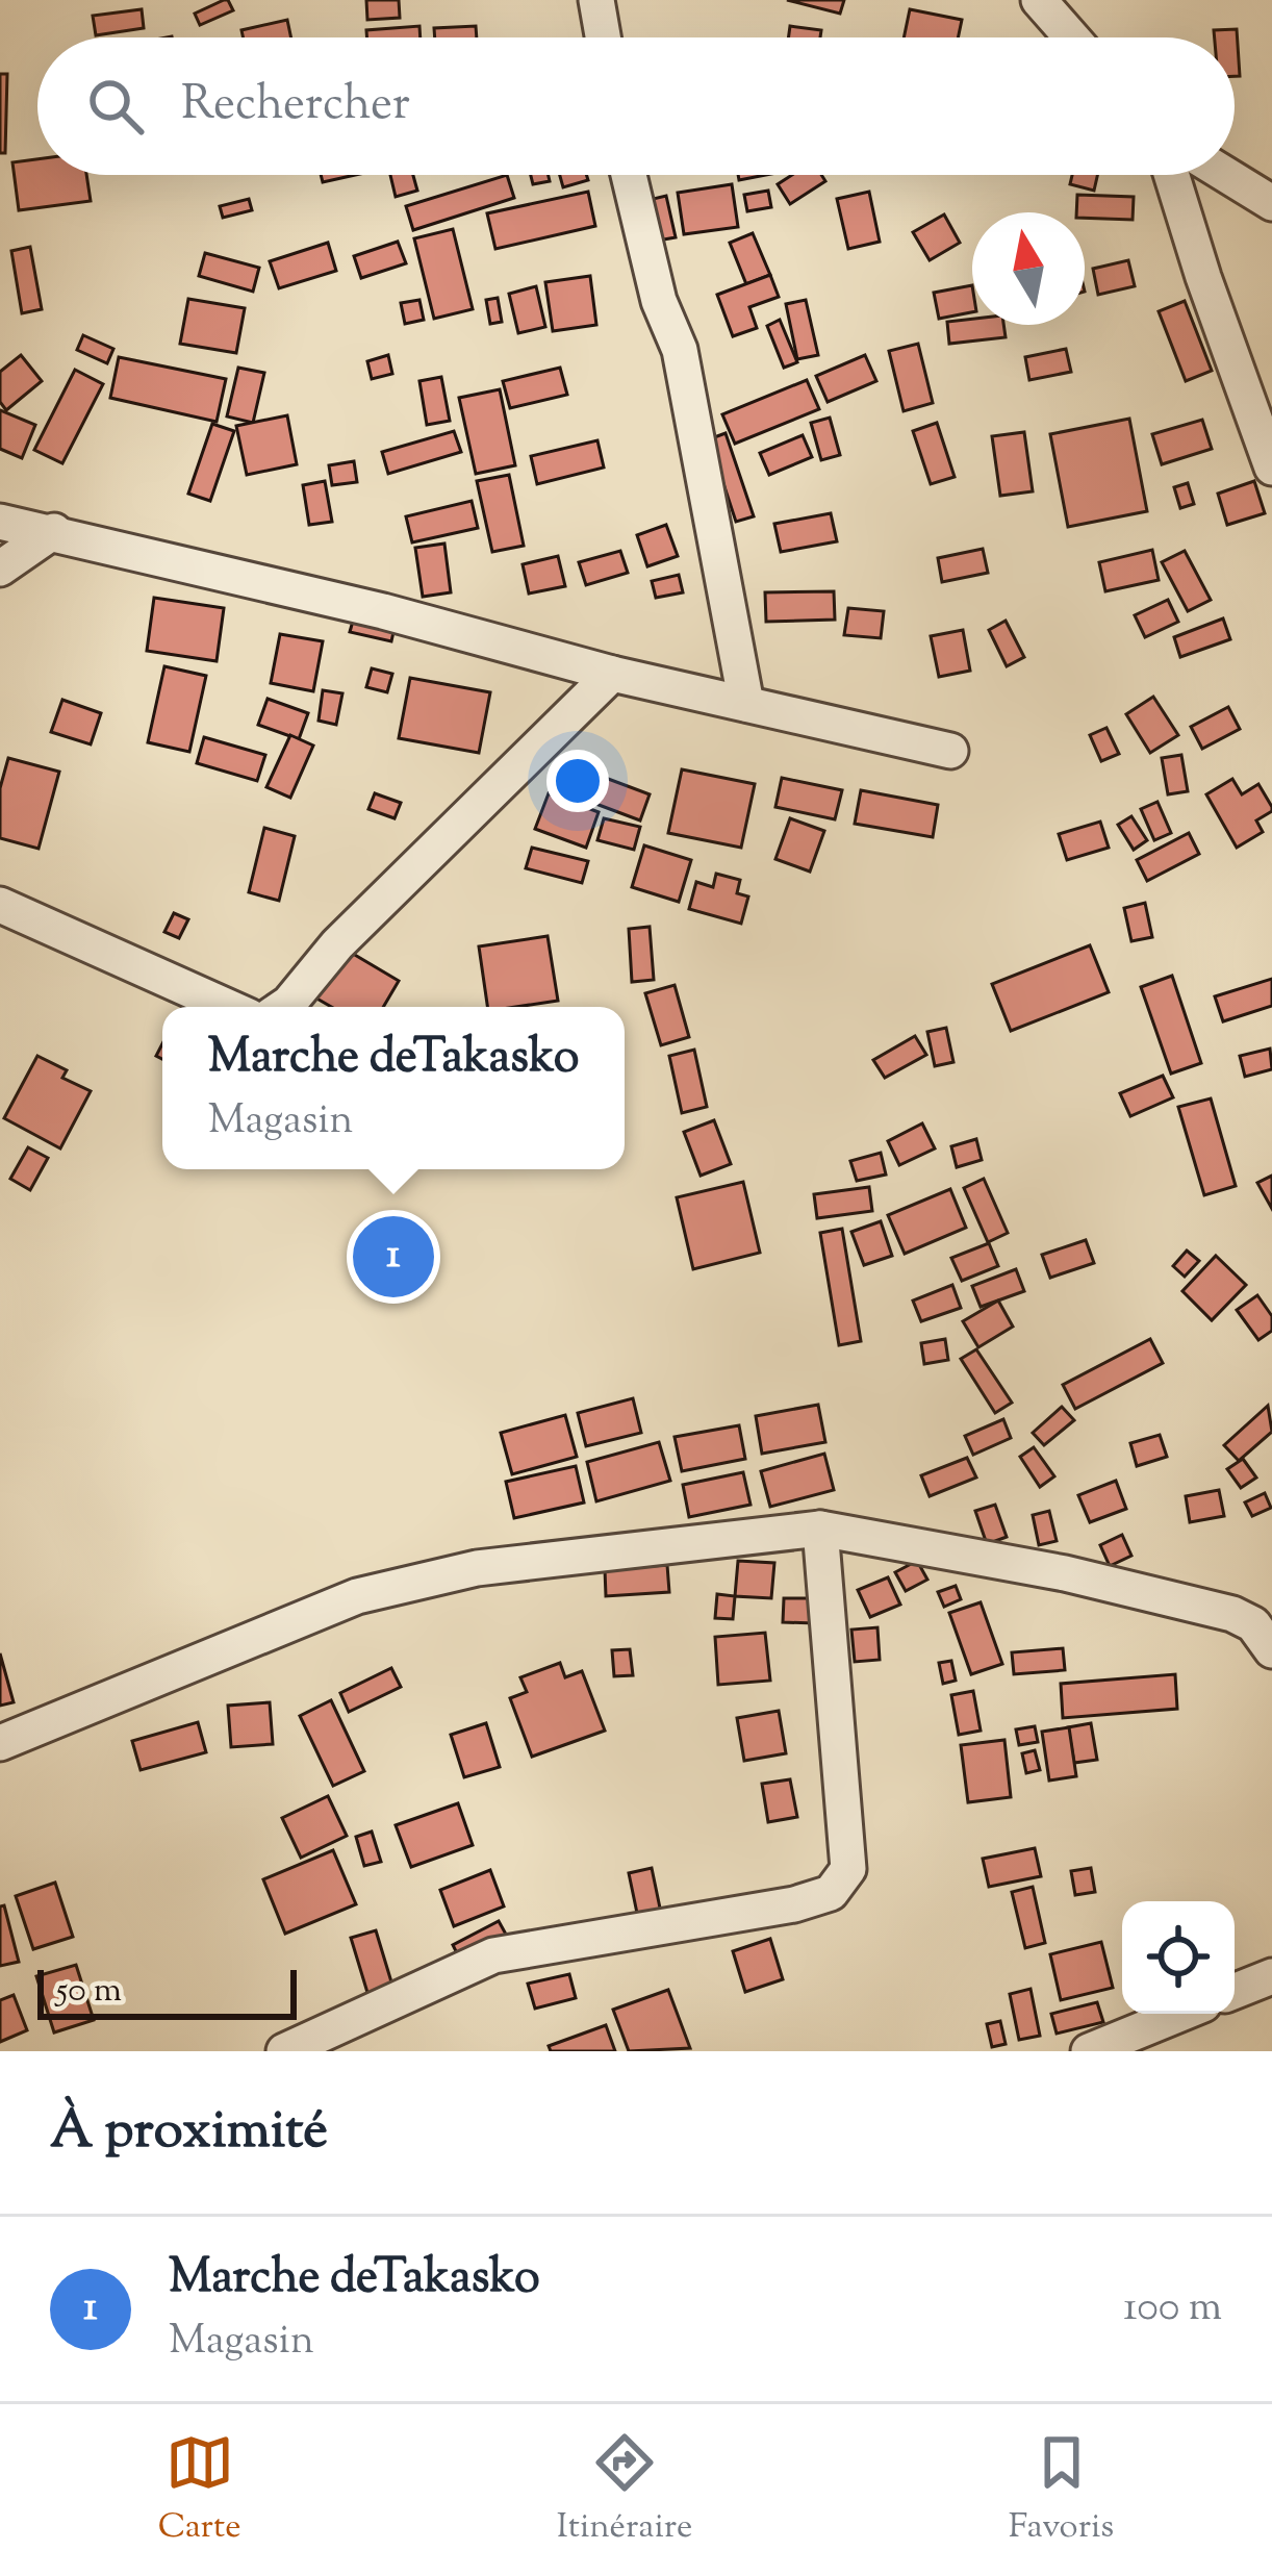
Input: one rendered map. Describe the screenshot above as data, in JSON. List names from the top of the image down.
{
  "scale_bar": "50 m",
  "north": "top",
  "page": {
    "search": "Rechercher",
    "popup": ["Marche deTakasko", "Magasin"],
    "pins": "1",
    "scale": "50 m",
    "heading": "À proximité",
    "list": [
      {
        "mark": "1",
        "name": "Marche deTakasko",
        "note": "Magasin",
        "value": "100 m"
      }
    ],
    "nav": ["Carte", "Itinéraire", "Favoris"]
  }
}
